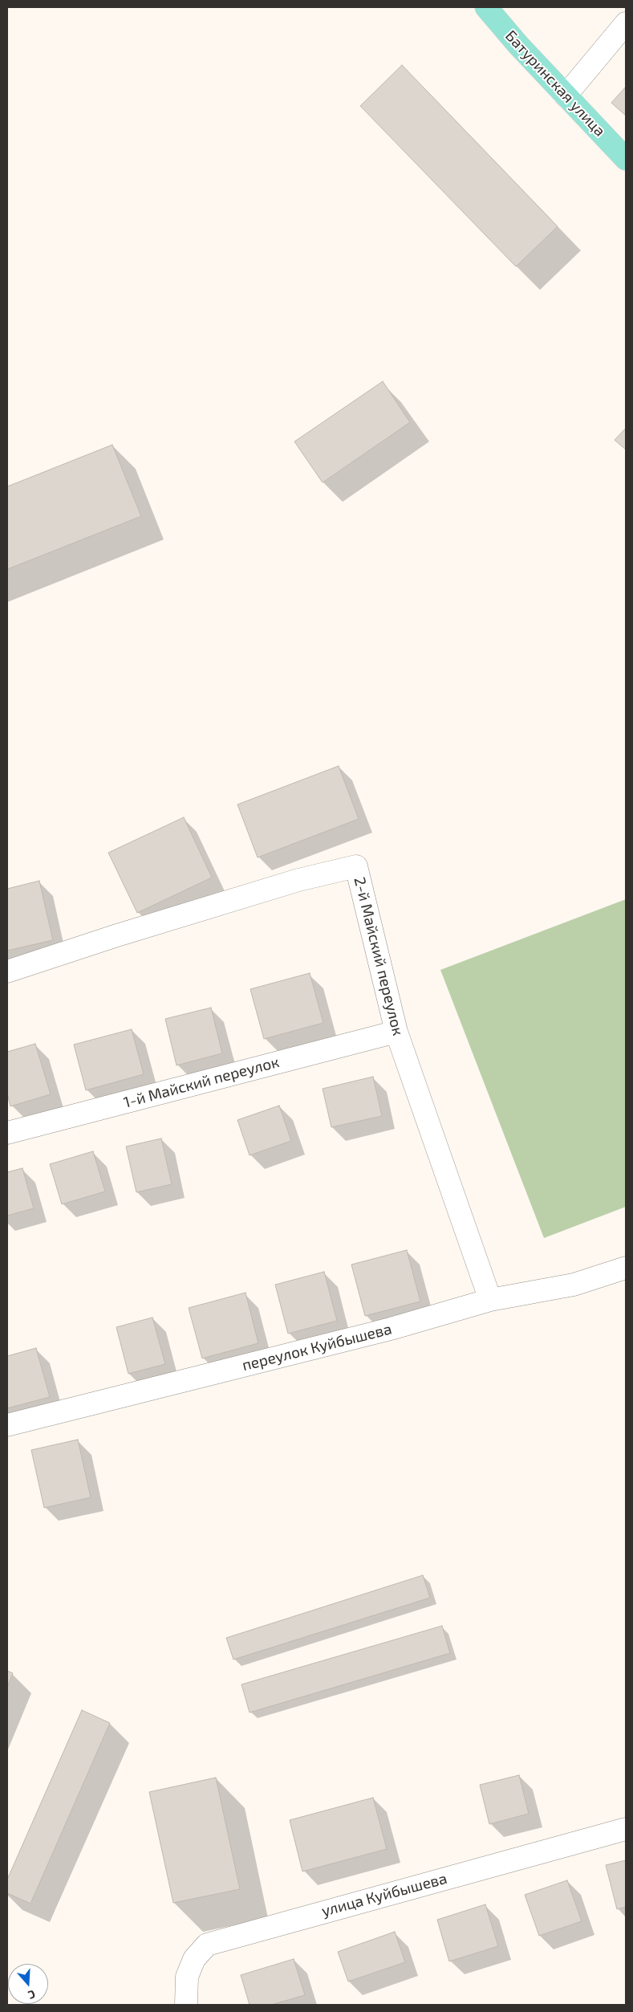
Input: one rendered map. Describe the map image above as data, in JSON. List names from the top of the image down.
{
  "streets": {
    "main road": ["Батуринская улица"],
    "street": [
      "2-й Майский переулок",
      "1-й Майский переулок",
      "переулок Куйбышева",
      "улица Куйбышева"
    ]
  },
  "crossings": [
    ["2-й Майский переулок", "1-й Майский переулок"],
    ["2-й Майский переулок", "переулок Куйбышева"]
  ],
  "north": "bottom"
}
